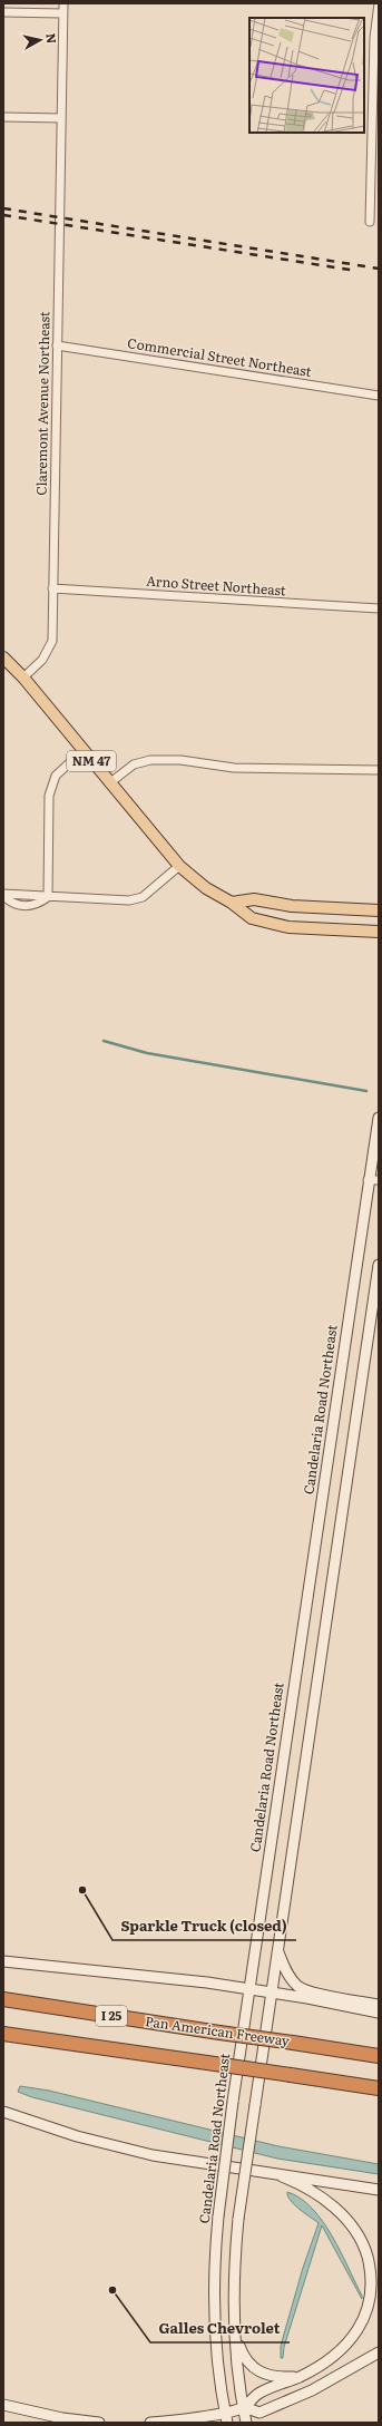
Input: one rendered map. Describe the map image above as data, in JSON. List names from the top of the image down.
{
  "streets": {
    "highway": ["I 25", "Pan American Freeway"],
    "main road": ["NM 47", "Candelaria Road Northeast"],
    "street": ["Commercial Street Northeast", "Claremont Avenue Northeast", "Arno Street Northeast"]
  },
  "crossings": [
    ["Commercial Street Northeast", "Claremont Avenue Northeast"],
    ["Claremont Avenue Northeast", "Arno Street Northeast"],
    ["Claremont Avenue Northeast", "NM 47"]
  ],
  "places": ["Sparkle Truck (closed)", "Galles Chevrolet"],
  "north": "right"
}
